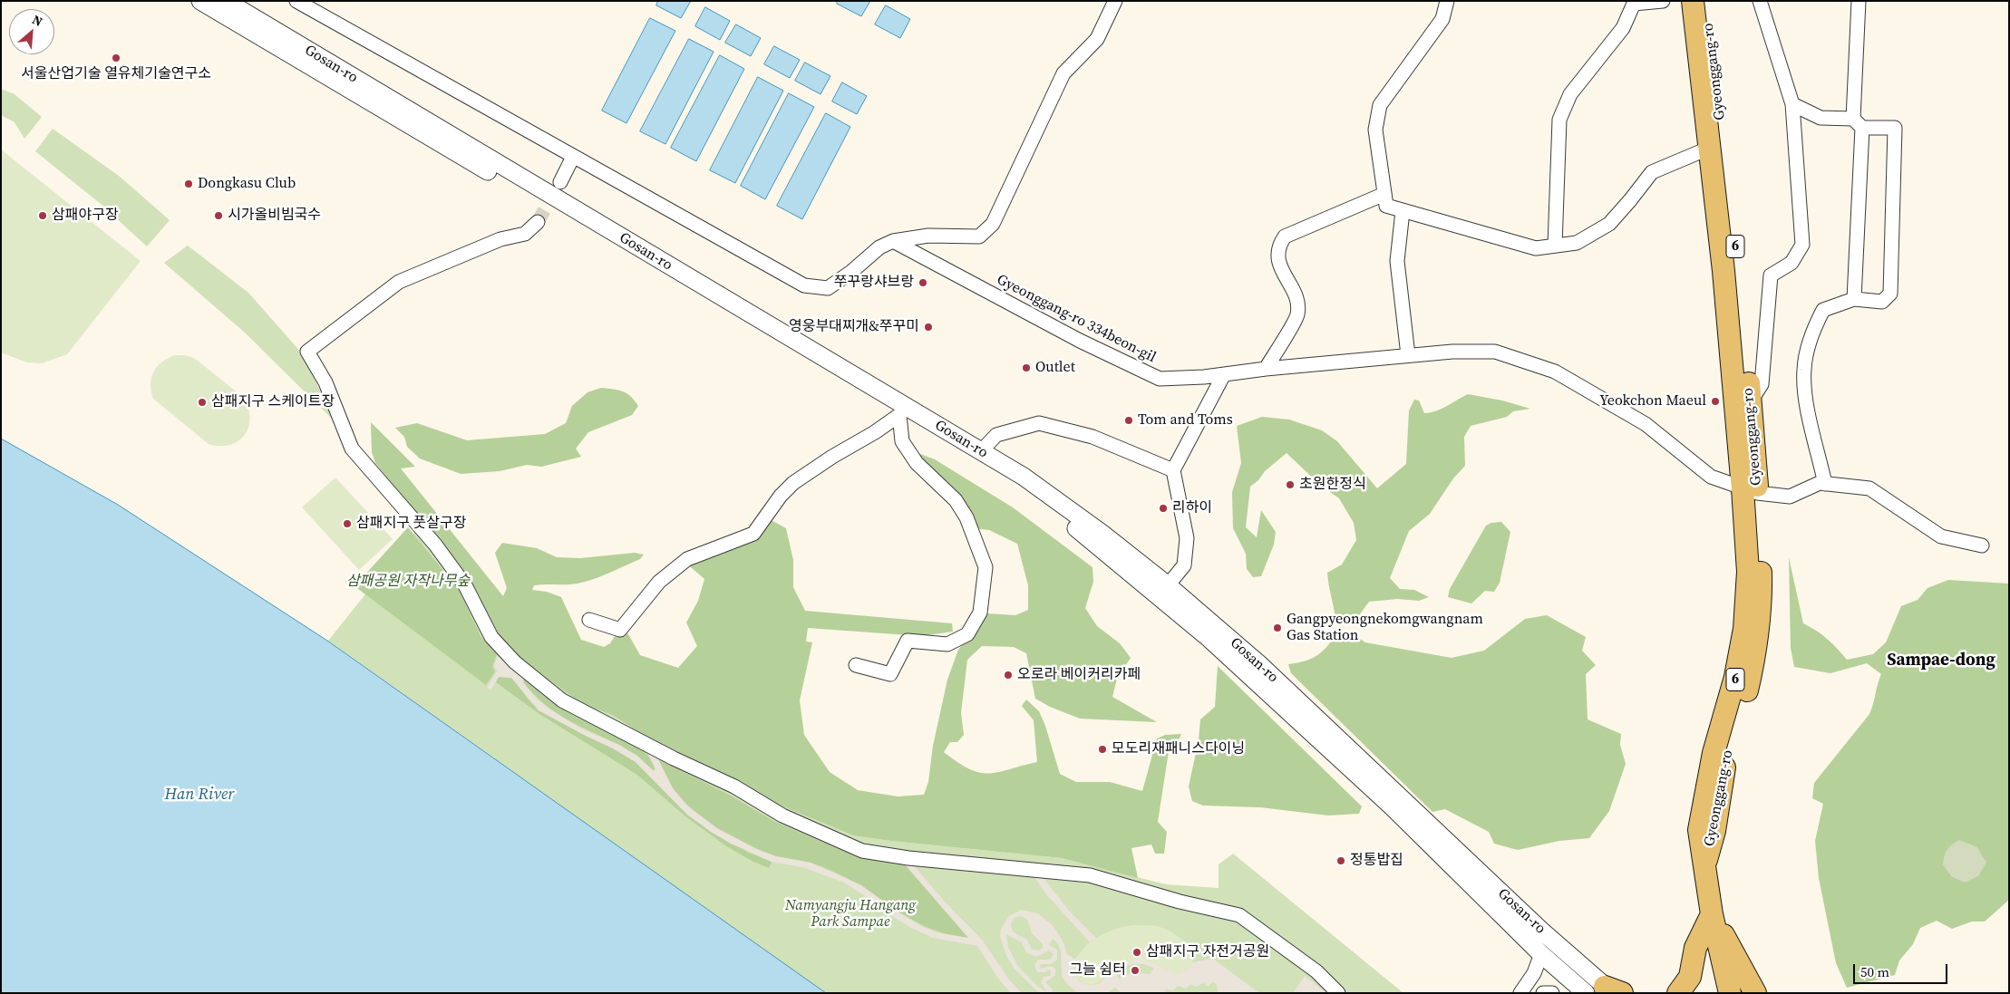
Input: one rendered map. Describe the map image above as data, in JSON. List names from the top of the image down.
{
  "streets": {
    "main road": ["Gyeonggang-ro", "6"],
    "street": ["Gosan-ro", "Gyeonggang-ro 334beon-gil"]
  },
  "crossings": [
    ["Gyeonggang-ro", "Gyeonggang-ro 334beon-gil"]
  ],
  "districts": ["Sampae-dong"],
  "water": ["Han River"],
  "parks": ["삼패공원 자작나무숲", "Namyangju Hangang Park Sampae"],
  "places": [
    "서울산업기술 열유체기술연구소",
    "Dongkasu Club",
    "삼패야구장",
    "시가올비빔국수",
    "쭈꾸랑샤브랑",
    "영웅부대찌개&쭈꾸미",
    "Outlet",
    "Yeokchon Maeul",
    "삼패지구 스케이트장",
    "Tom and Toms",
    "초원한정식",
    "리하이",
    "삼패지구 풋살구장",
    "Gangpyeongnekomgwangnam Gas Station",
    "오로라 베이커리카페",
    "모도리재패니스다이닝",
    "정통밥집",
    "삼패지구 자전거공원",
    "그늘 쉼터"
  ],
  "scale_bar": "50 m",
  "north": "top right"
}
